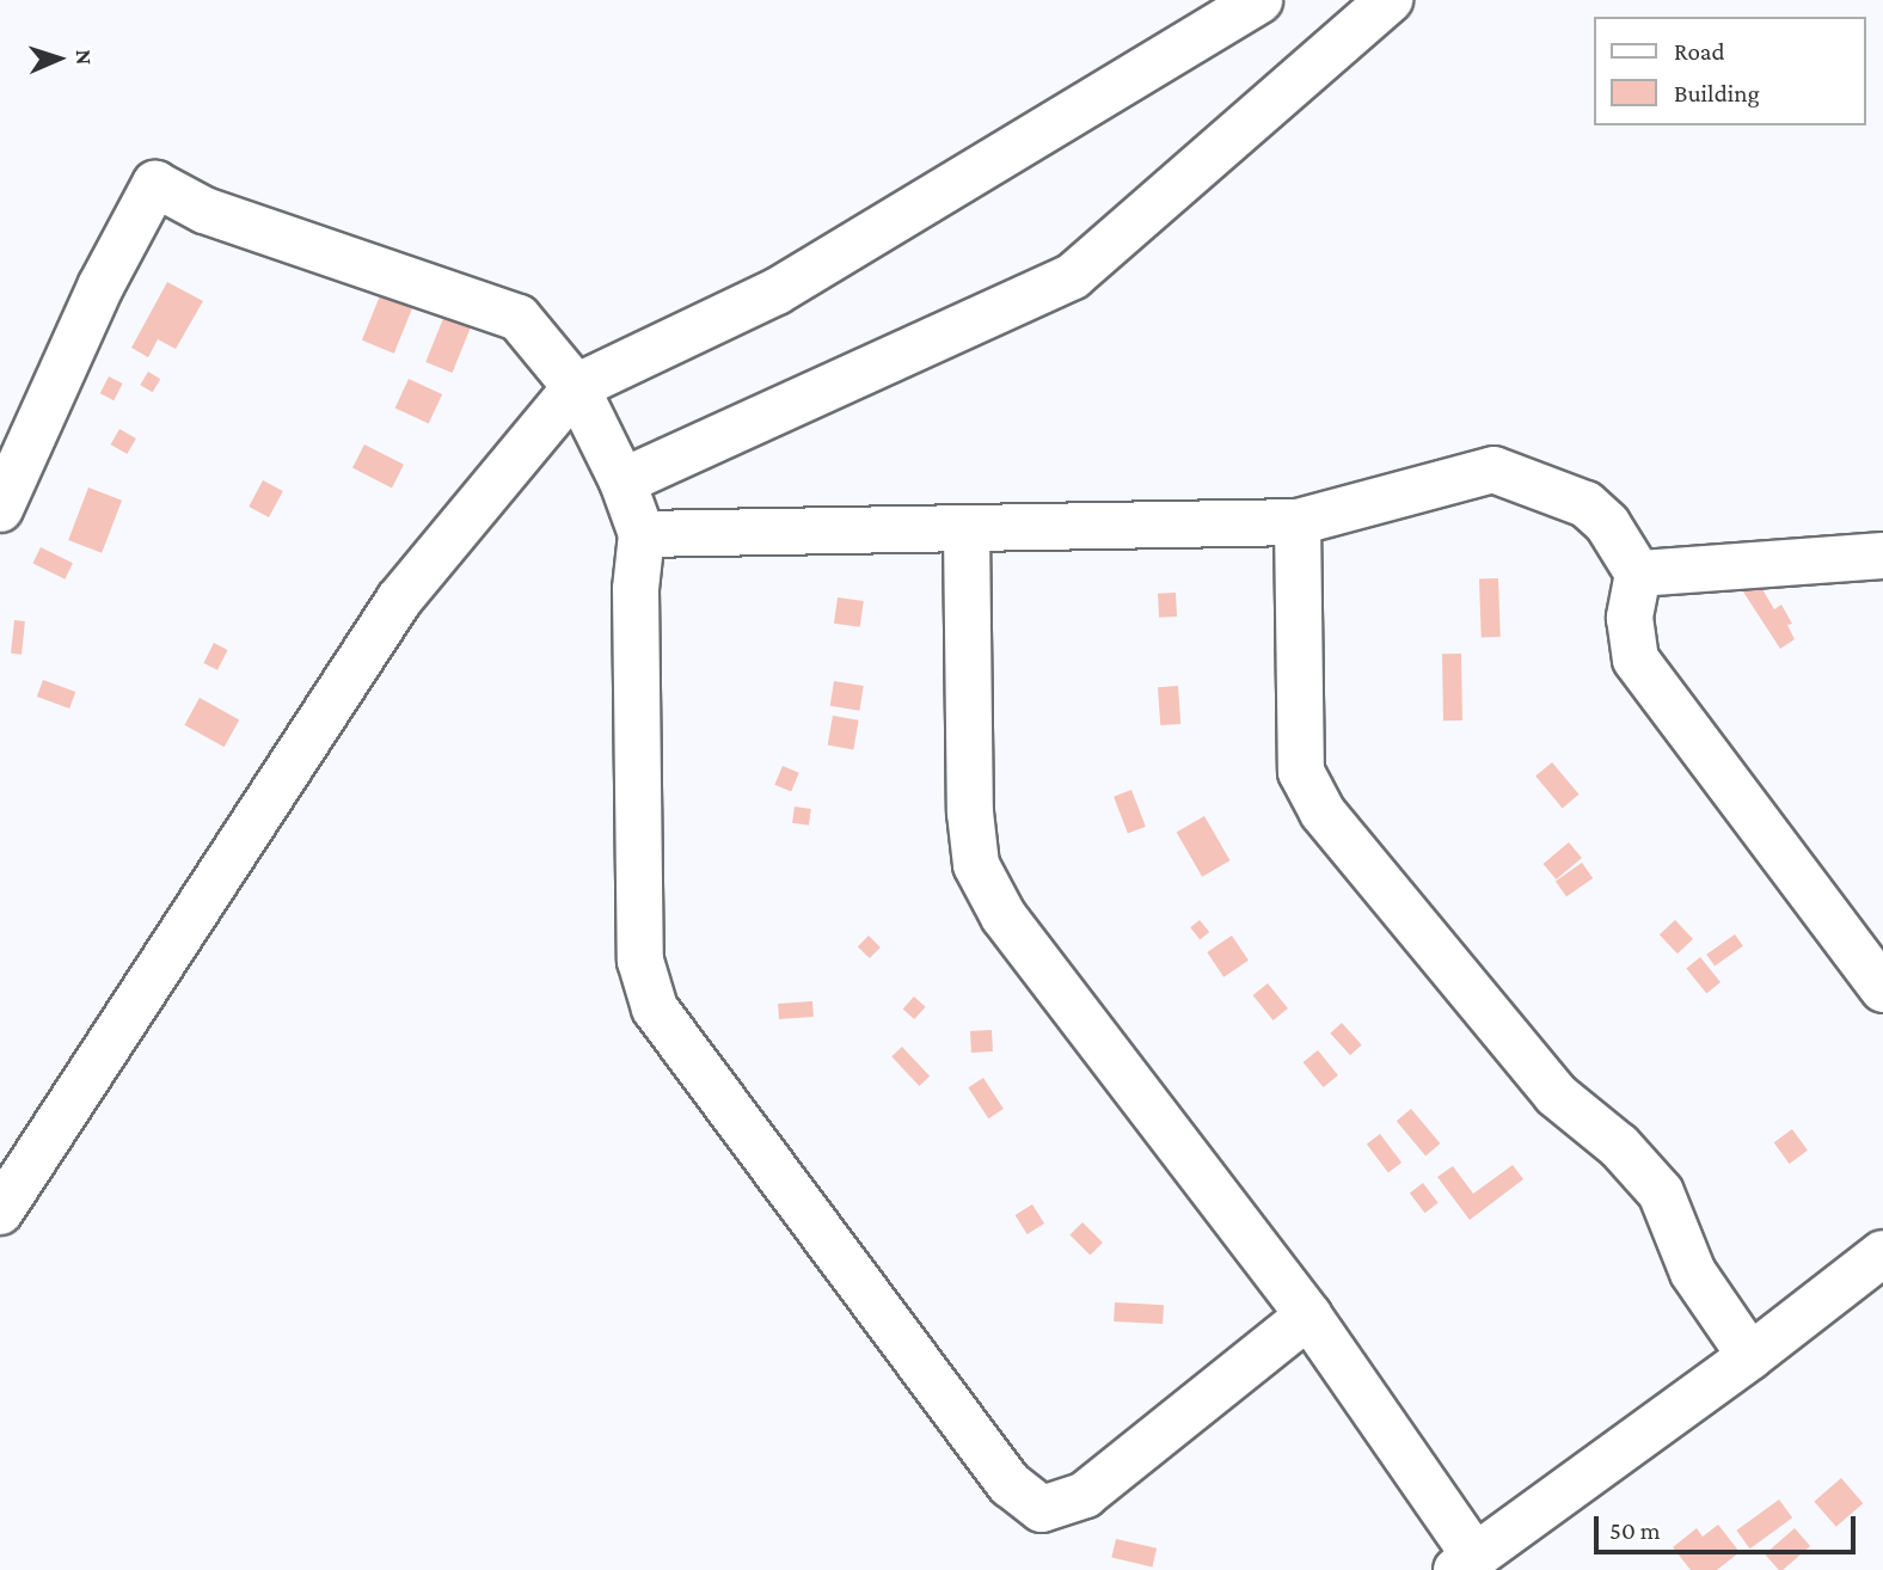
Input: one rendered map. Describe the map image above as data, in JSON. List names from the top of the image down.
{
  "legend": ["Road", "Building"],
  "scale_bar": "50 m",
  "north": "right"
}
